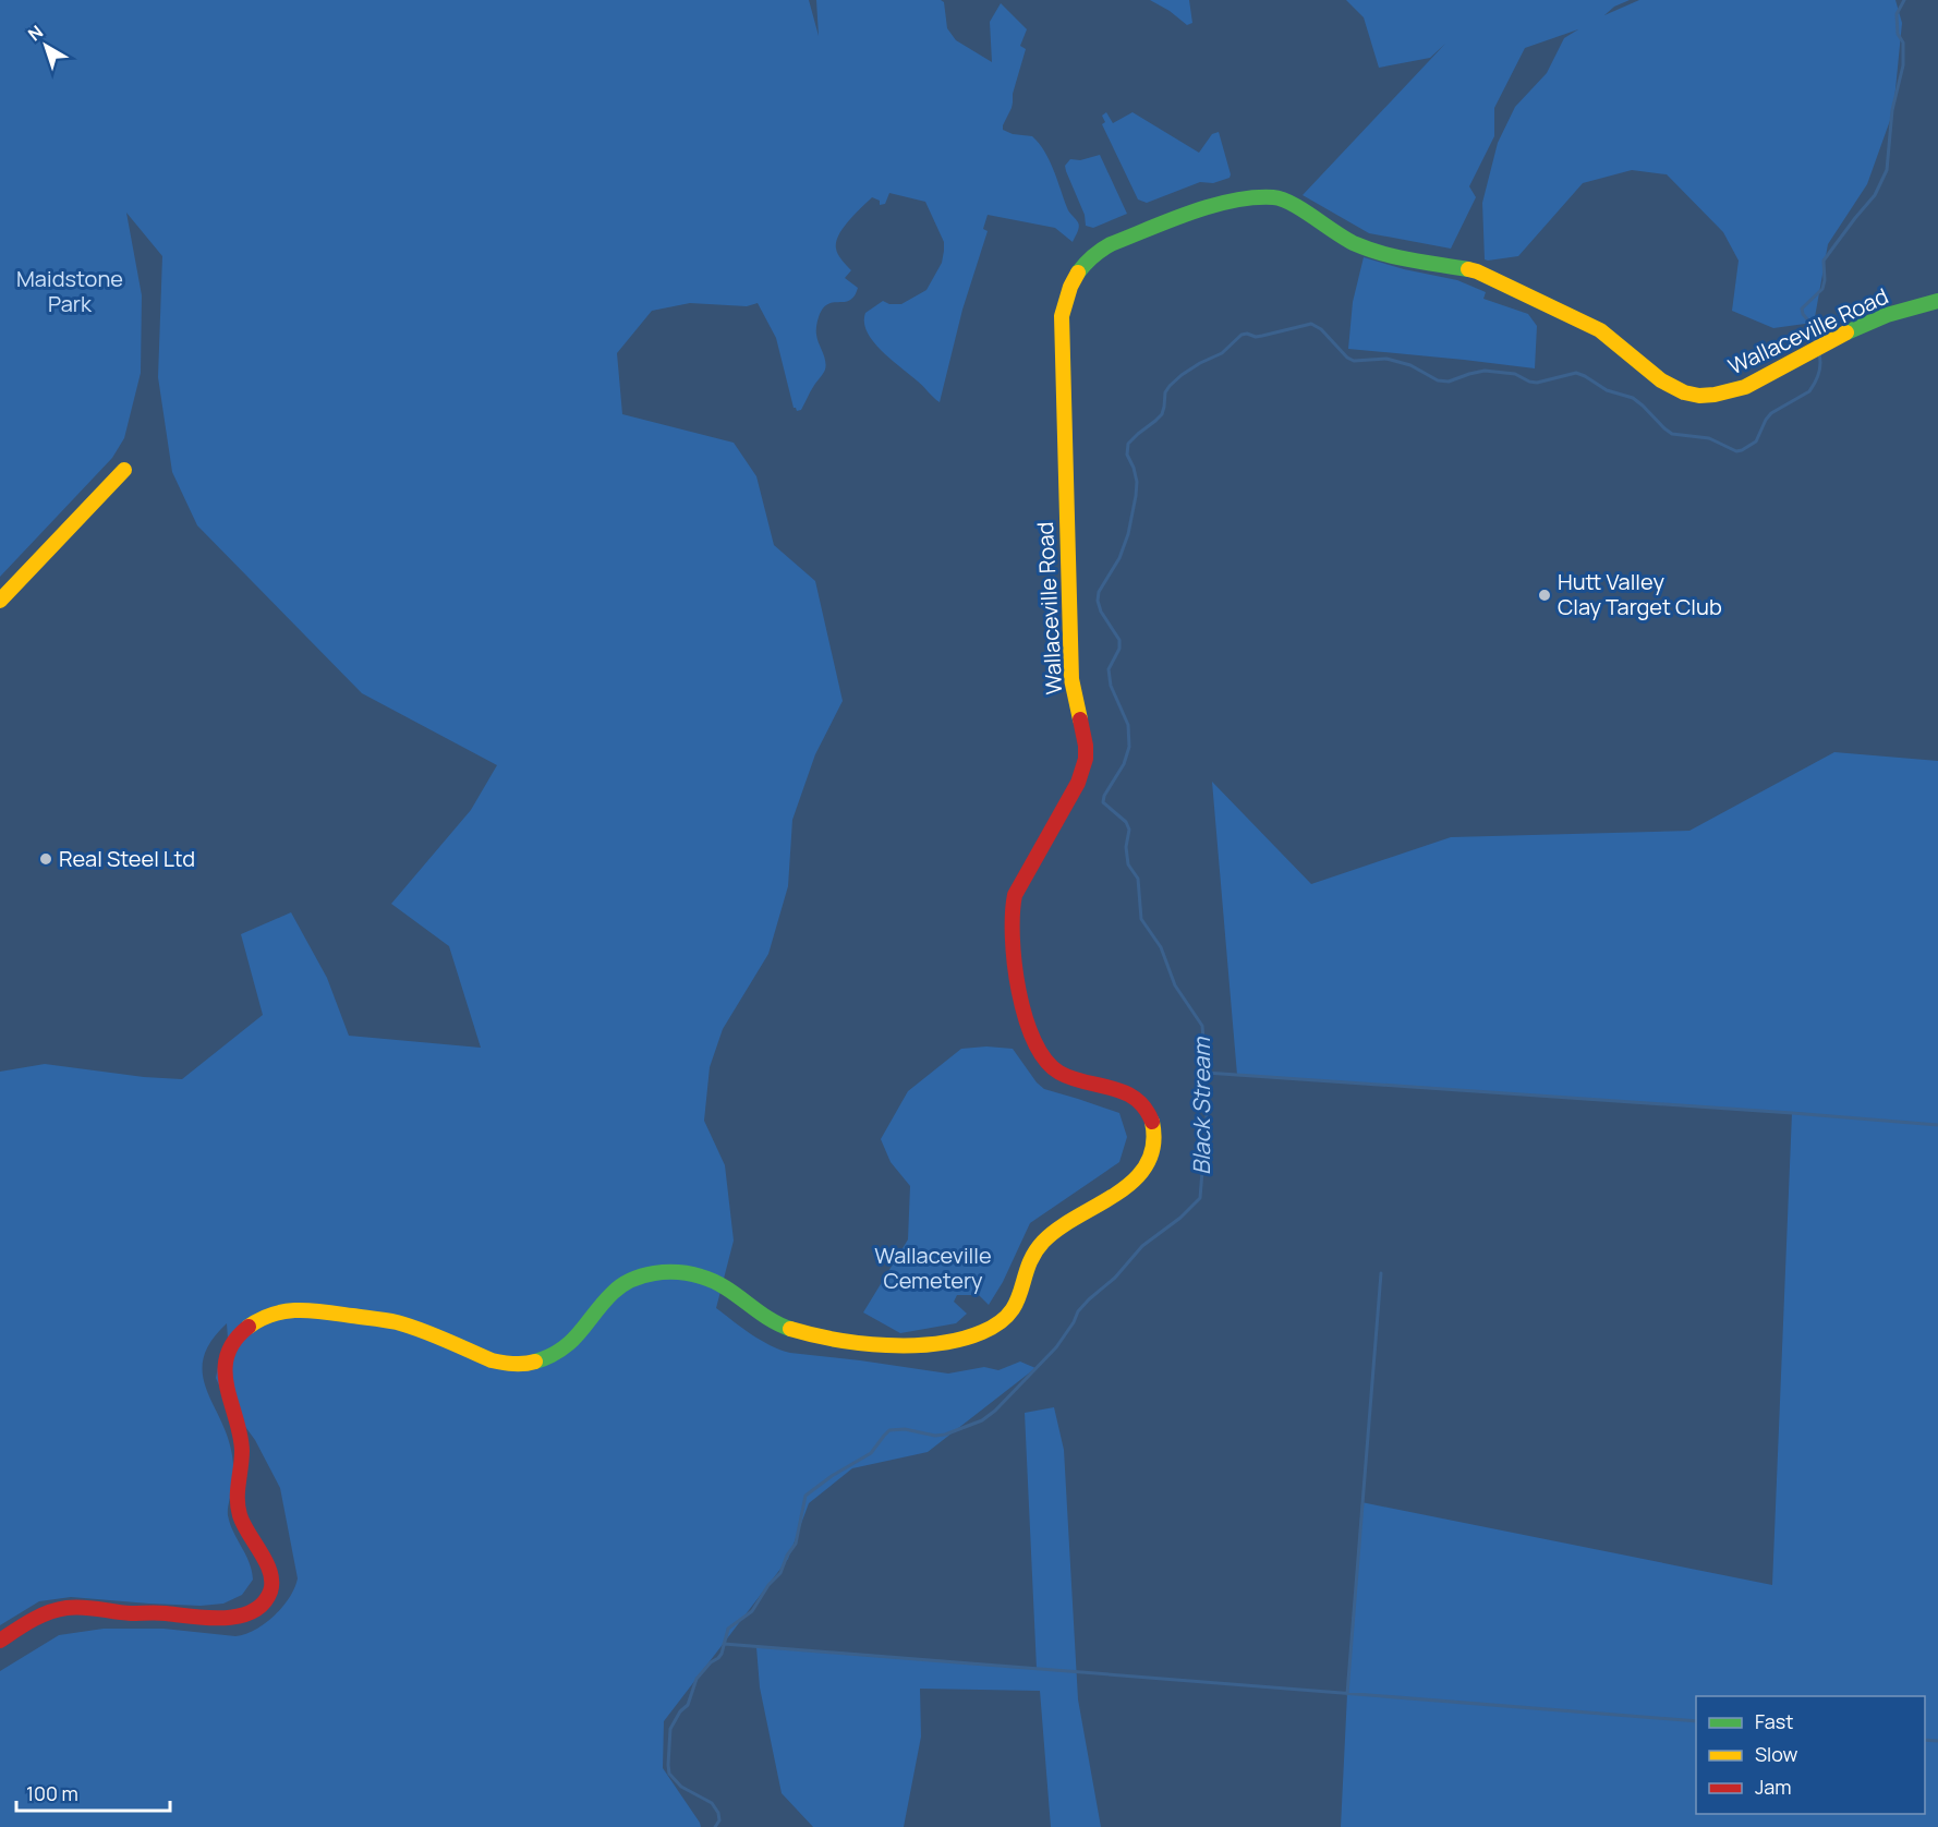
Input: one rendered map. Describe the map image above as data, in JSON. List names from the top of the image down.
{
  "streets": {
    "street": ["Wallaceville Road"]
  },
  "water": ["Black Stream"],
  "parks": ["Maidstone Park", "Wallaceville Cemetery"],
  "places": ["Hutt Valley Clay Target Club", "Real Steel Ltd"],
  "legend": ["Fast", "Slow", "Jam"],
  "scale_bar": "100 m",
  "north": "top left"
}
